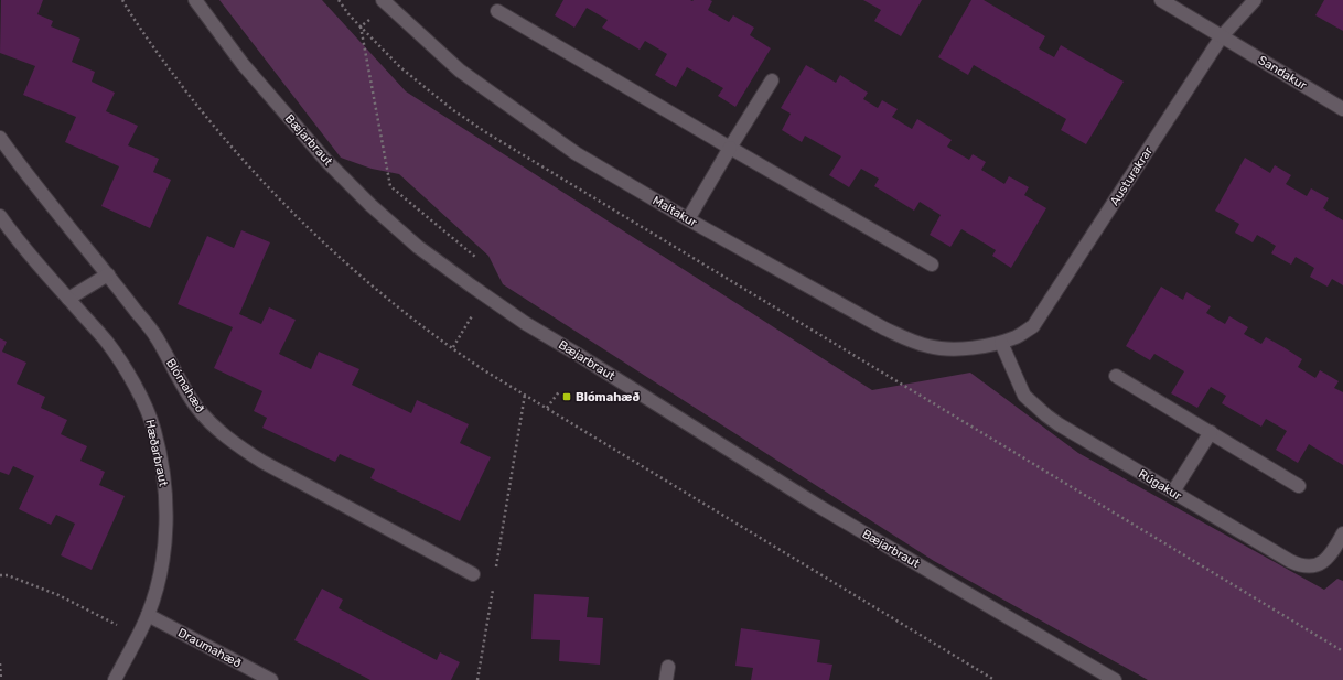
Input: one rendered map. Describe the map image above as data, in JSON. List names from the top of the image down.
{
  "streets": {
    "street": [
      "Sandakur",
      "Bæjarbraut",
      "Austurakrar",
      "Maltakur",
      "Blómahæð",
      "Hæðarbraut",
      "Rúgakur",
      "Draumahæð"
    ]
  },
  "crossings": [
    ["Sandakur", "Austurakrar"],
    ["Austurakrar", "Maltakur"],
    ["Austurakrar", "Rúgakur"],
    ["Maltakur", "Rúgakur"],
    ["Hæðarbraut", "Draumahæð"]
  ],
  "places": {
    "transit": ["Blómahæð"]
  }
}
